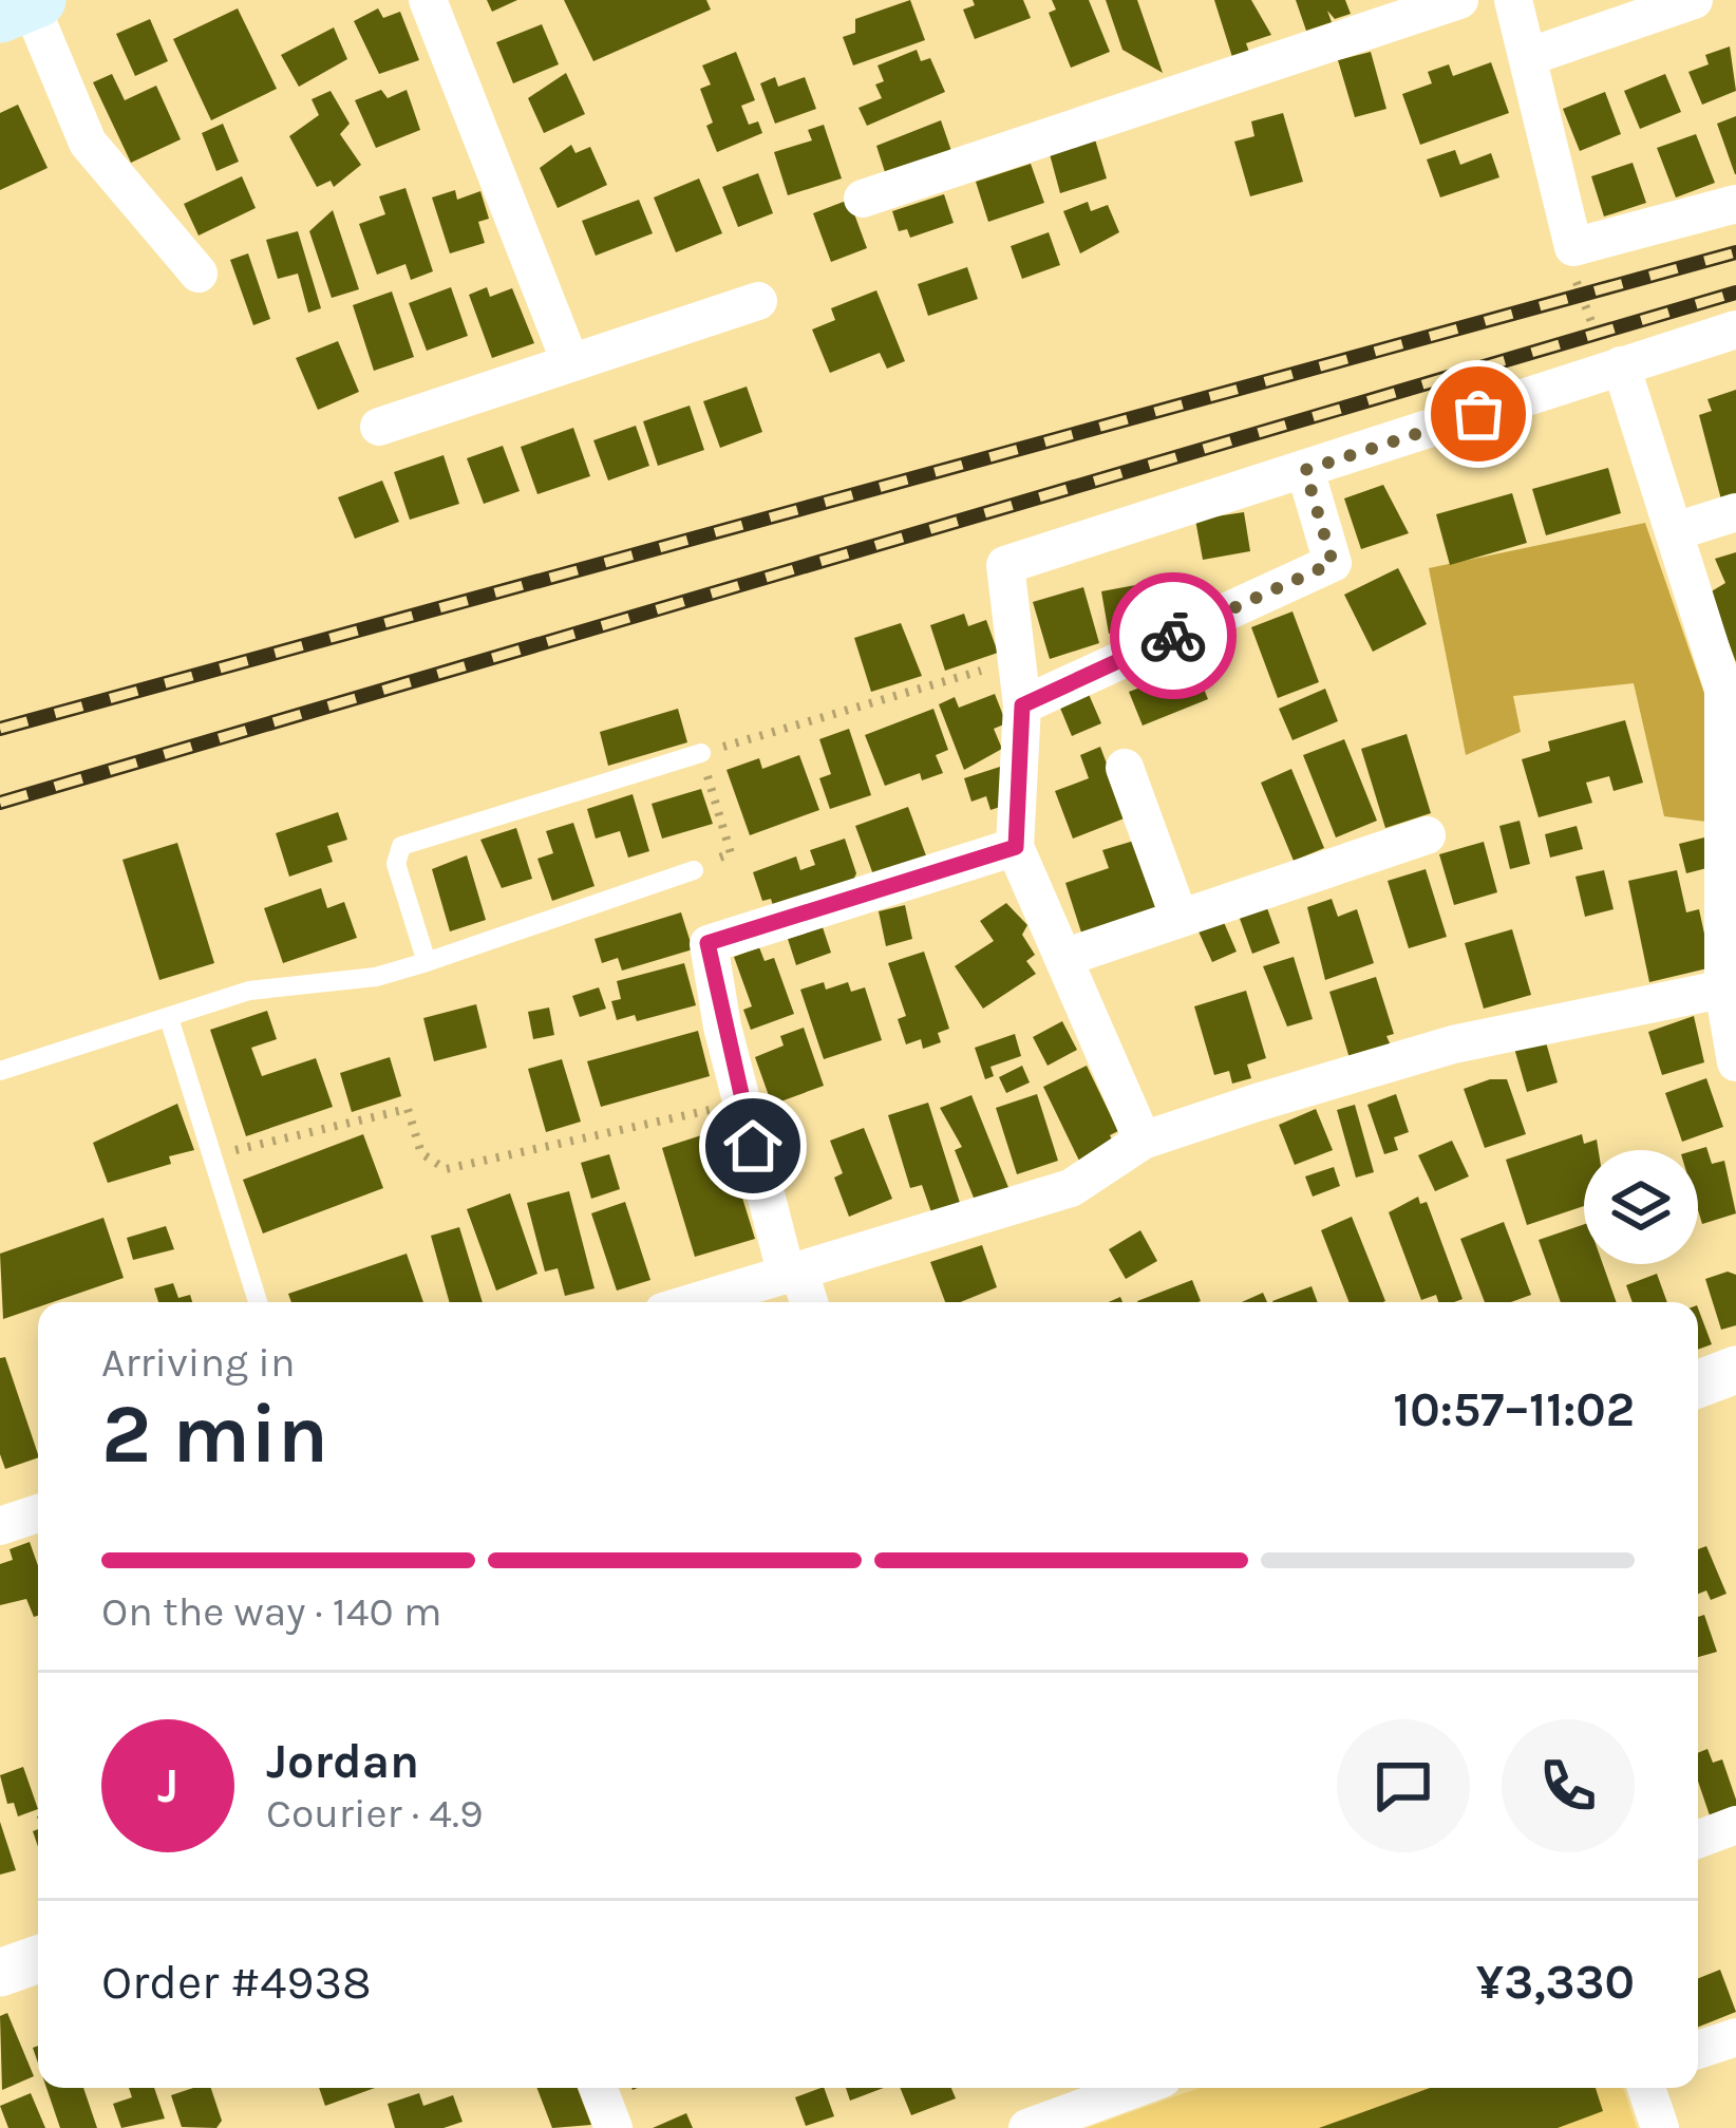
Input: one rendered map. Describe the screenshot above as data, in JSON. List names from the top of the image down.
{
  "page": {
    "heading": ["2 min", "Arriving in", "10:57–11:02"],
    "panel": [
      "Jordan",
      "Courier · 4.9",
      "Order #4938",
      "¥3,330"
    ],
    "bar": "On the way · 140 m",
    "round": "J"
  }
}
